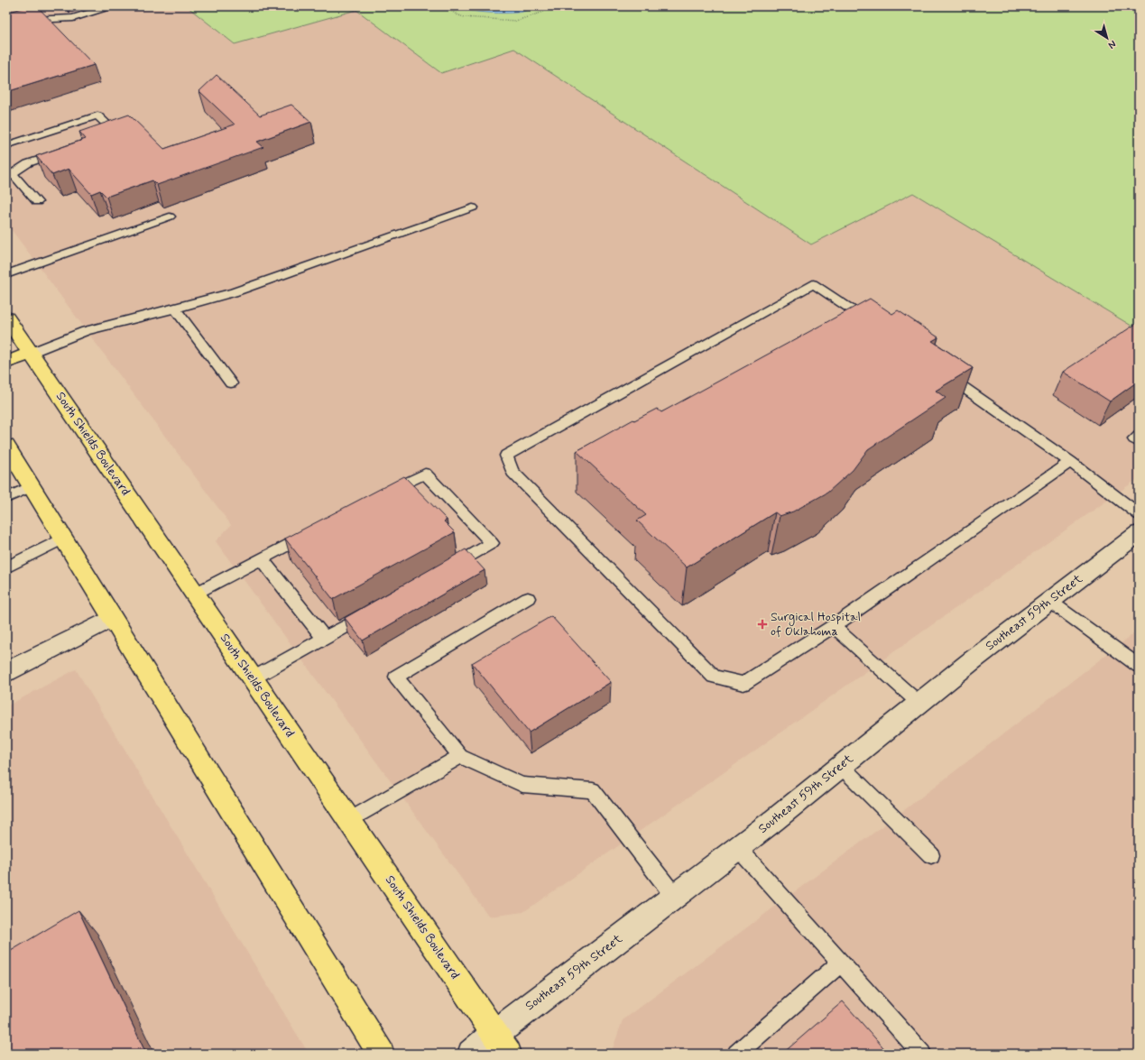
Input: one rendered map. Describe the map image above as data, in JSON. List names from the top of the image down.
{
  "streets": {
    "main road": ["South Shields Boulevard", "Southeast 59th Street"]
  },
  "crossings": [
    ["South Shields Boulevard", "Southeast 59th Street"]
  ],
  "places": {
    "health": ["Surgical Hospital of Oklahoma"]
  },
  "north": "bottom right"
}
